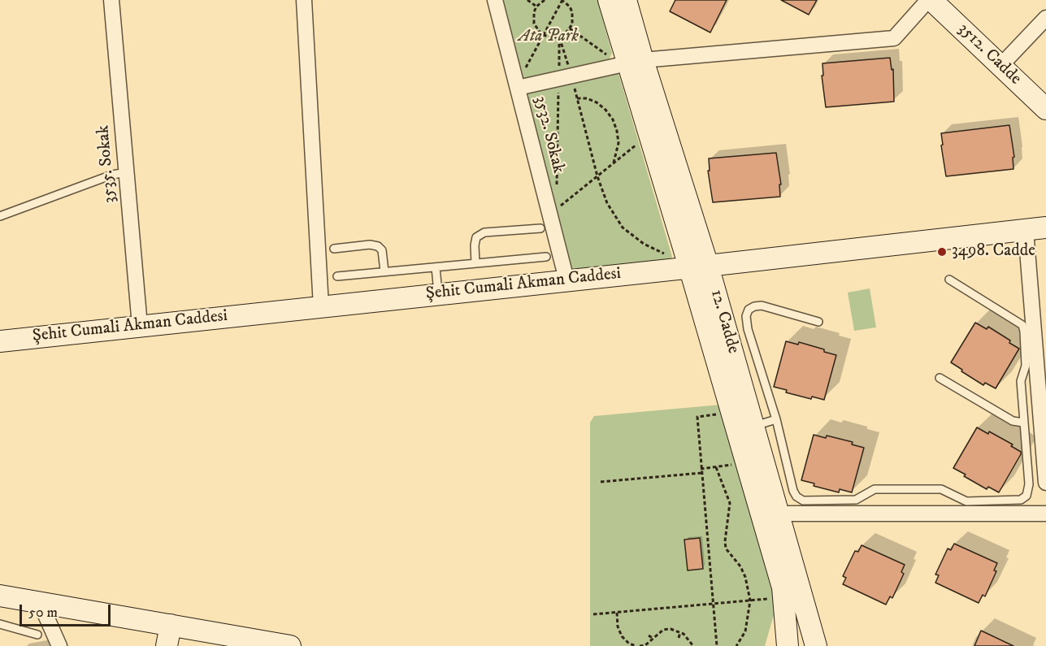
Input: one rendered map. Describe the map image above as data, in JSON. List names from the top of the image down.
{
  "streets": {
    "main road": ["3512. Cadde", "Şehit Cumali Akman Caddesi", "12. Cadde"],
    "street": ["3532. Sokak", "3535. Sokak"]
  },
  "crossings": [
    ["3532. Sokak", "Şehit Cumali Akman Caddesi"],
    ["3535. Sokak", "Şehit Cumali Akman Caddesi"],
    ["Şehit Cumali Akman Caddesi", "12. Cadde"]
  ],
  "parks": ["Ata Park"],
  "places": ["3498. Cadde"],
  "scale_bar": "50 m"
}
